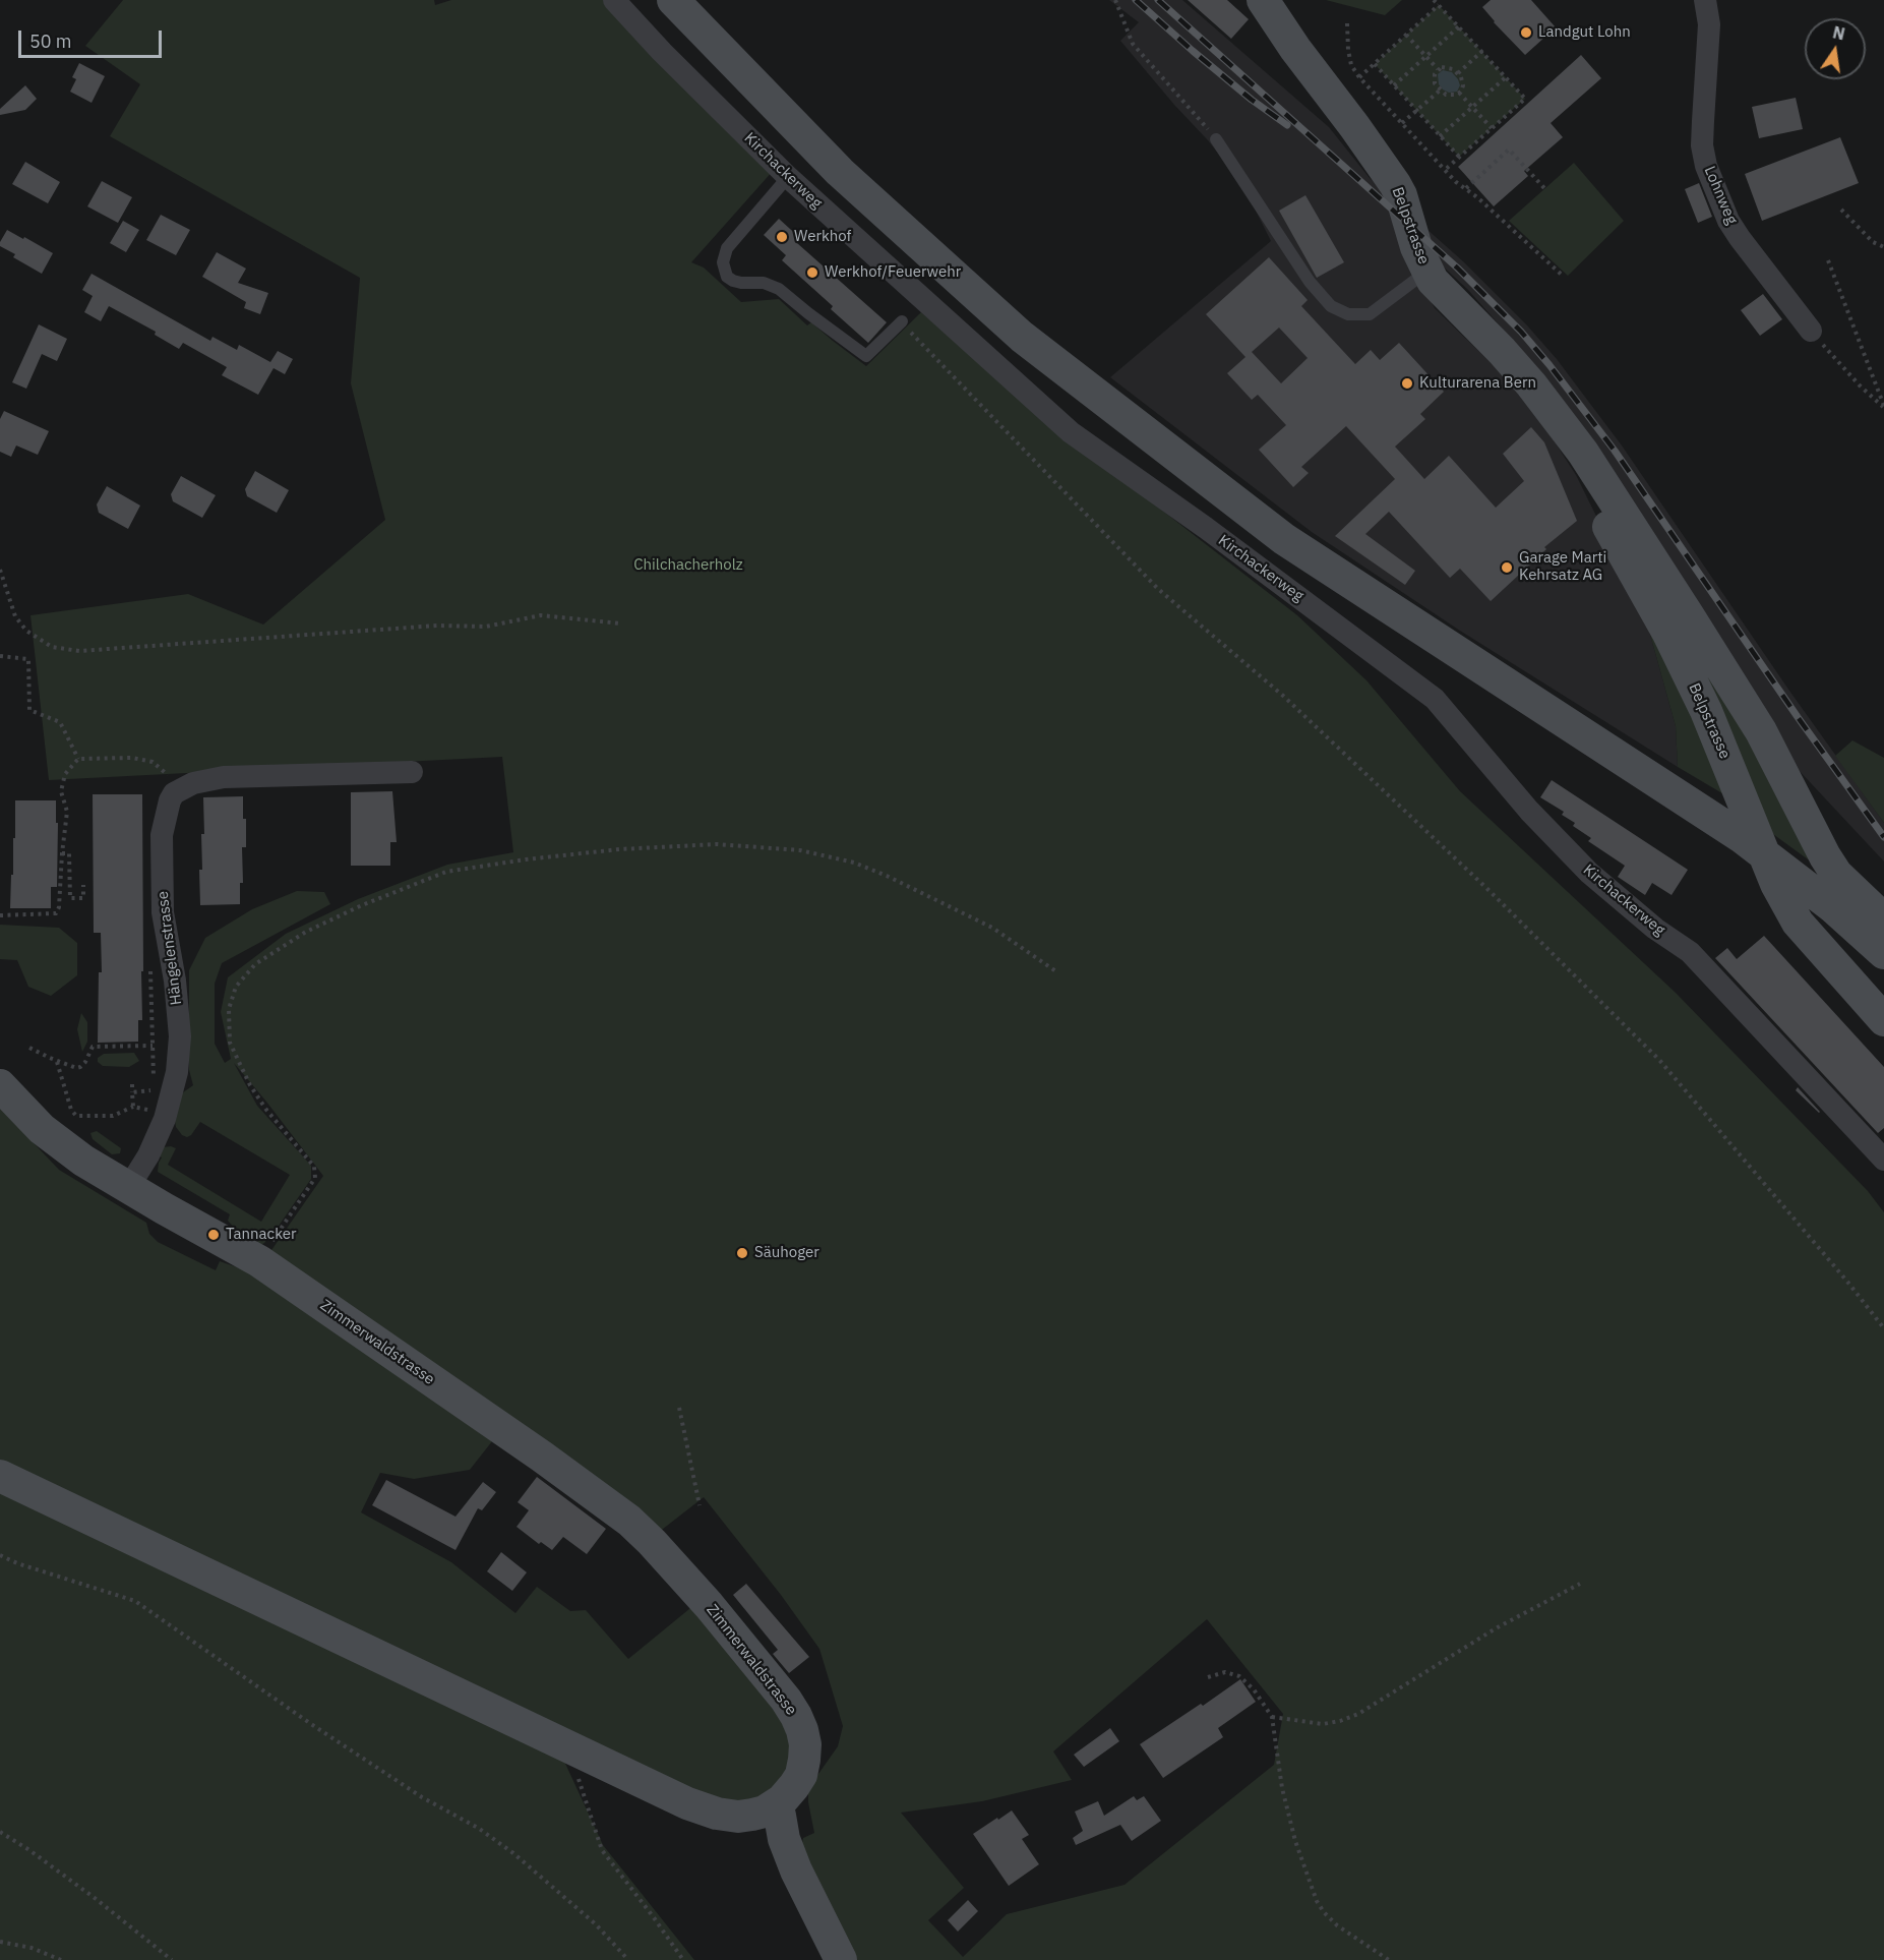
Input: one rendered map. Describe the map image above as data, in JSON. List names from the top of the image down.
{
  "streets": {
    "street": [
      "Kirchackerweg",
      "Lohnweg",
      "Belpstrasse",
      "Hängelenstrasse",
      "Zimmerwaldstrasse"
    ]
  },
  "crossings": [
    ["Hängelenstrasse", "Zimmerwaldstrasse"]
  ],
  "parks": ["Chilchacherholz"],
  "places": [
    "Landgut Lohn",
    "Werkhof",
    "Werkhof/Feuerwehr",
    "Kulturarena Bern",
    "Garage Marti Kehrsatz AG",
    "Tannacker",
    "Säuhoger"
  ],
  "scale_bar": "50 m",
  "north": "top"
}
